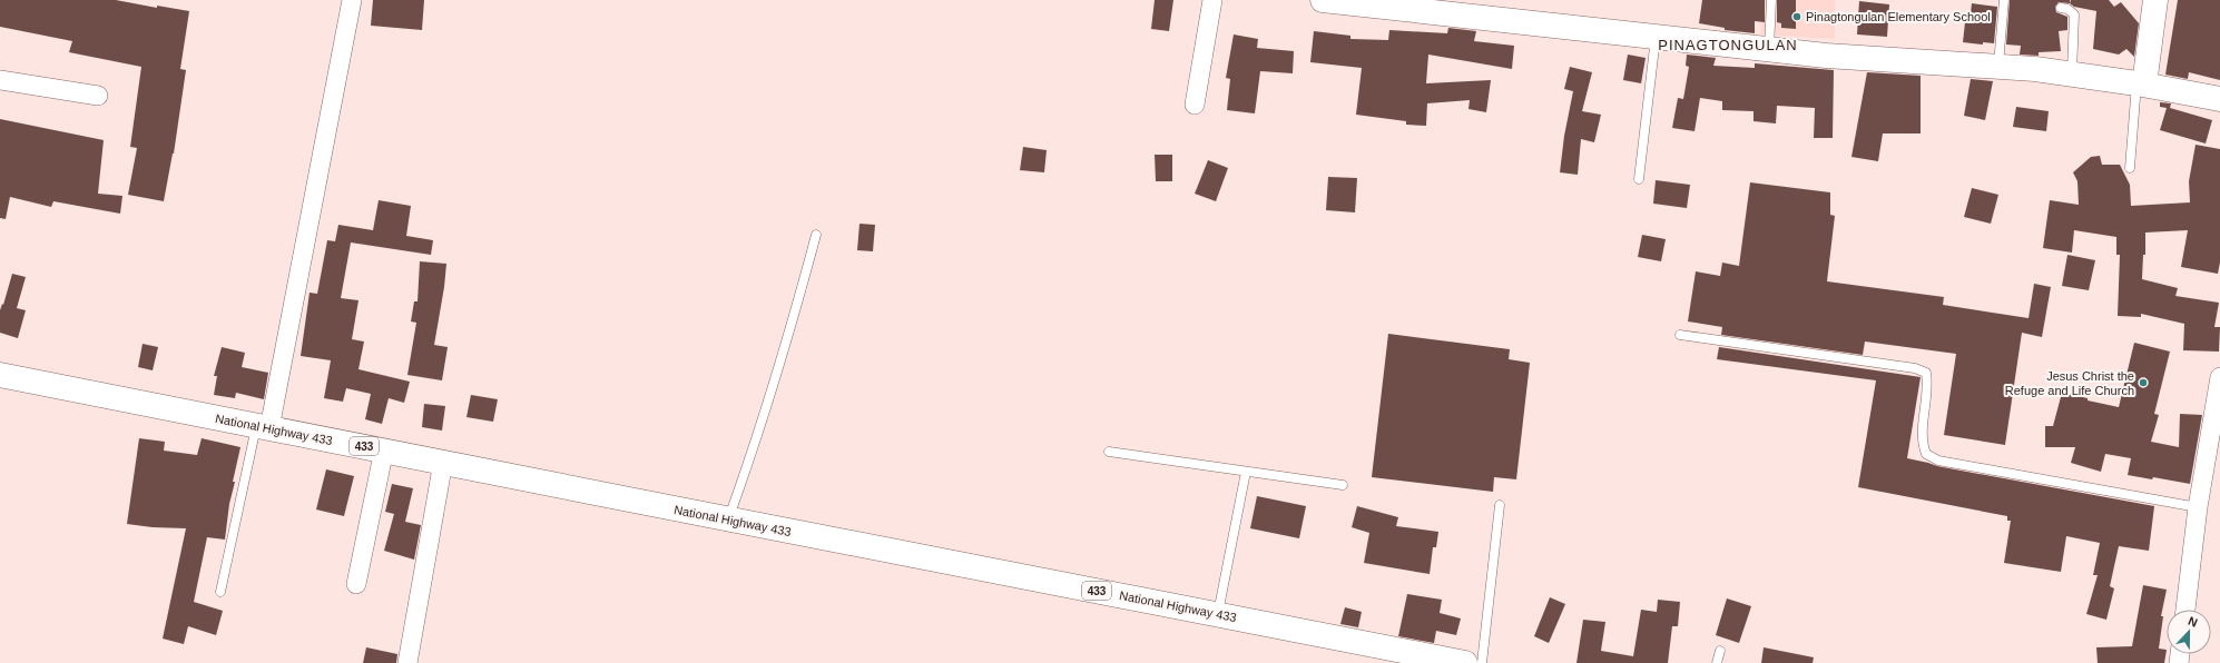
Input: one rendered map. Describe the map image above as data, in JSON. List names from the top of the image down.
{
  "streets": {
    "main road": ["National Highway 433", "433"]
  },
  "districts": ["PINAGTONGULAN"],
  "places": ["Pinagtongulan Elementary School", "Jesus Christ the Refuge and Life Church"],
  "north": "top"
}
